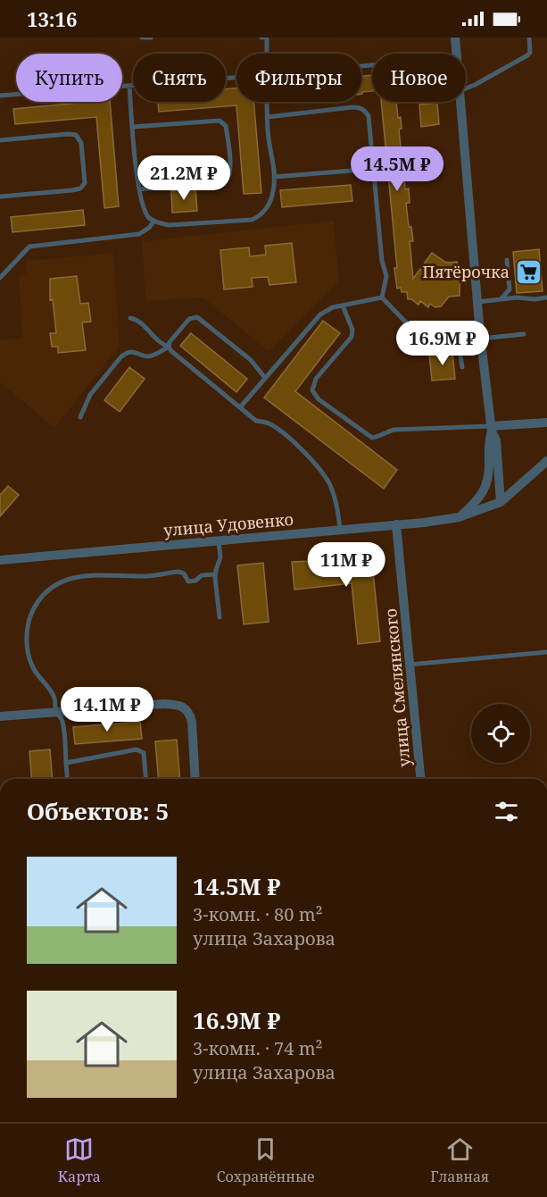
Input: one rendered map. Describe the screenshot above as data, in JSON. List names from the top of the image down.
{
  "streets": {
    "street": ["улица Удовенко", "улица Смелянского"]
  },
  "crossings": [
    ["улица Удовенко", "улица Смелянского"]
  ],
  "places": {
    "supermarket": ["Пятёрочка"]
  },
  "page": {
    "status": "13:16",
    "chip": [
      "Купить",
      "Снять",
      "Фильтры",
      "Новое"
    ],
    "price": [
      "14.5M ₽",
      "21.2M ₽",
      "16.9M ₽",
      "11M ₽",
      "14.1M ₽"
    ],
    "heading": "Объектов: 5",
    "list": [
      {
        "name": "14.5M ₽",
        "note": "3-комн. · 80 m² · улица Захарова"
      },
      {
        "name": "16.9M ₽",
        "note": "3-комн. · 74 m² · улица Захарова"
      }
    ],
    "tabs": ["Карта", "Сохранённые", "Главная"]
  }
}
